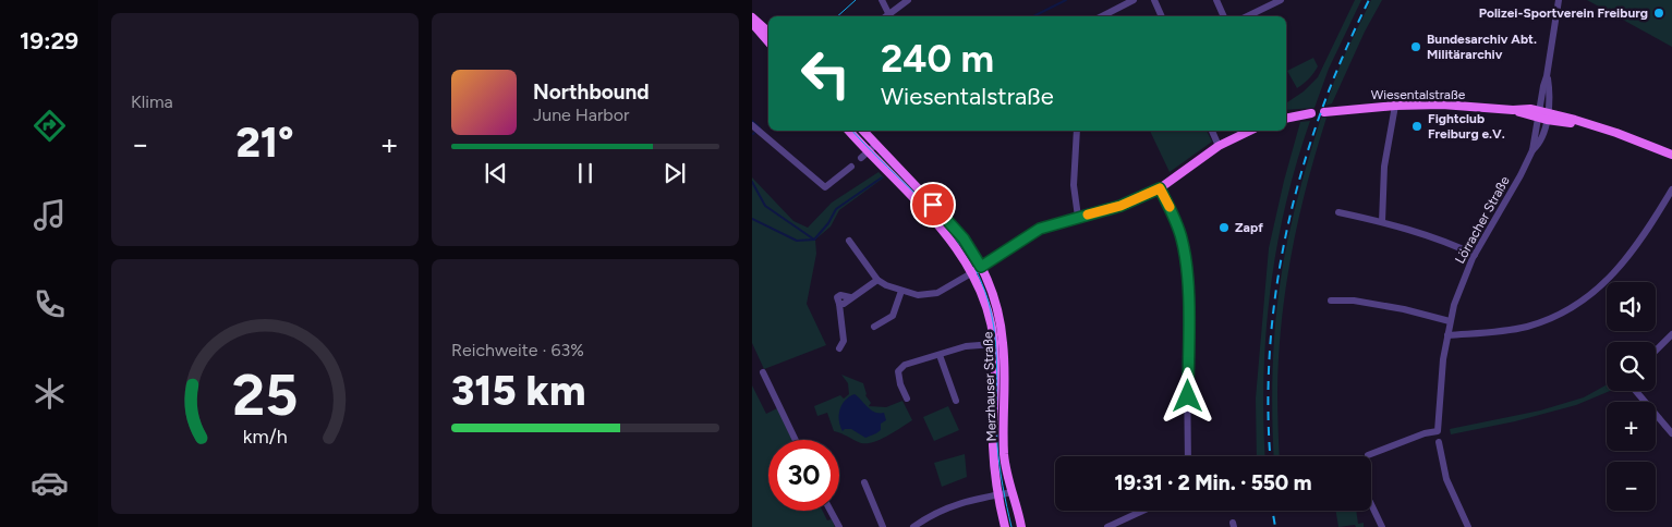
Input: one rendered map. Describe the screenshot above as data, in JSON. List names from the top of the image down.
{
  "streets": {
    "main road": ["Wiesentalstraße", "Merzhauser Straße"],
    "street": ["Lörracher Straße"]
  },
  "crossings": [
    ["Wiesentalstraße", "Lörracher Straße"]
  ],
  "places": [
    "Polizei-Sportverein Freiburg",
    "Bundesarchiv Abt. Militärarchiv",
    "Fightclub Freiburg e.V.",
    "Zapf"
  ],
  "page": {
    "tabs": "19:29",
    "tile": [
      "Klima",
      ["Reichweite · 63%", "315 km"]
    ],
    "turn": ["240 m", "Wiesentalstraße"],
    "song": ["Northbound", "June Harbor"],
    "heat": ["−", "21°", "+"],
    "map_buttons": ["+", "−"],
    "limit": "30",
    "trip": "19:31 · 2 Min. · 550 m",
    "gauge": ["25", "km/h"]
  }
}
